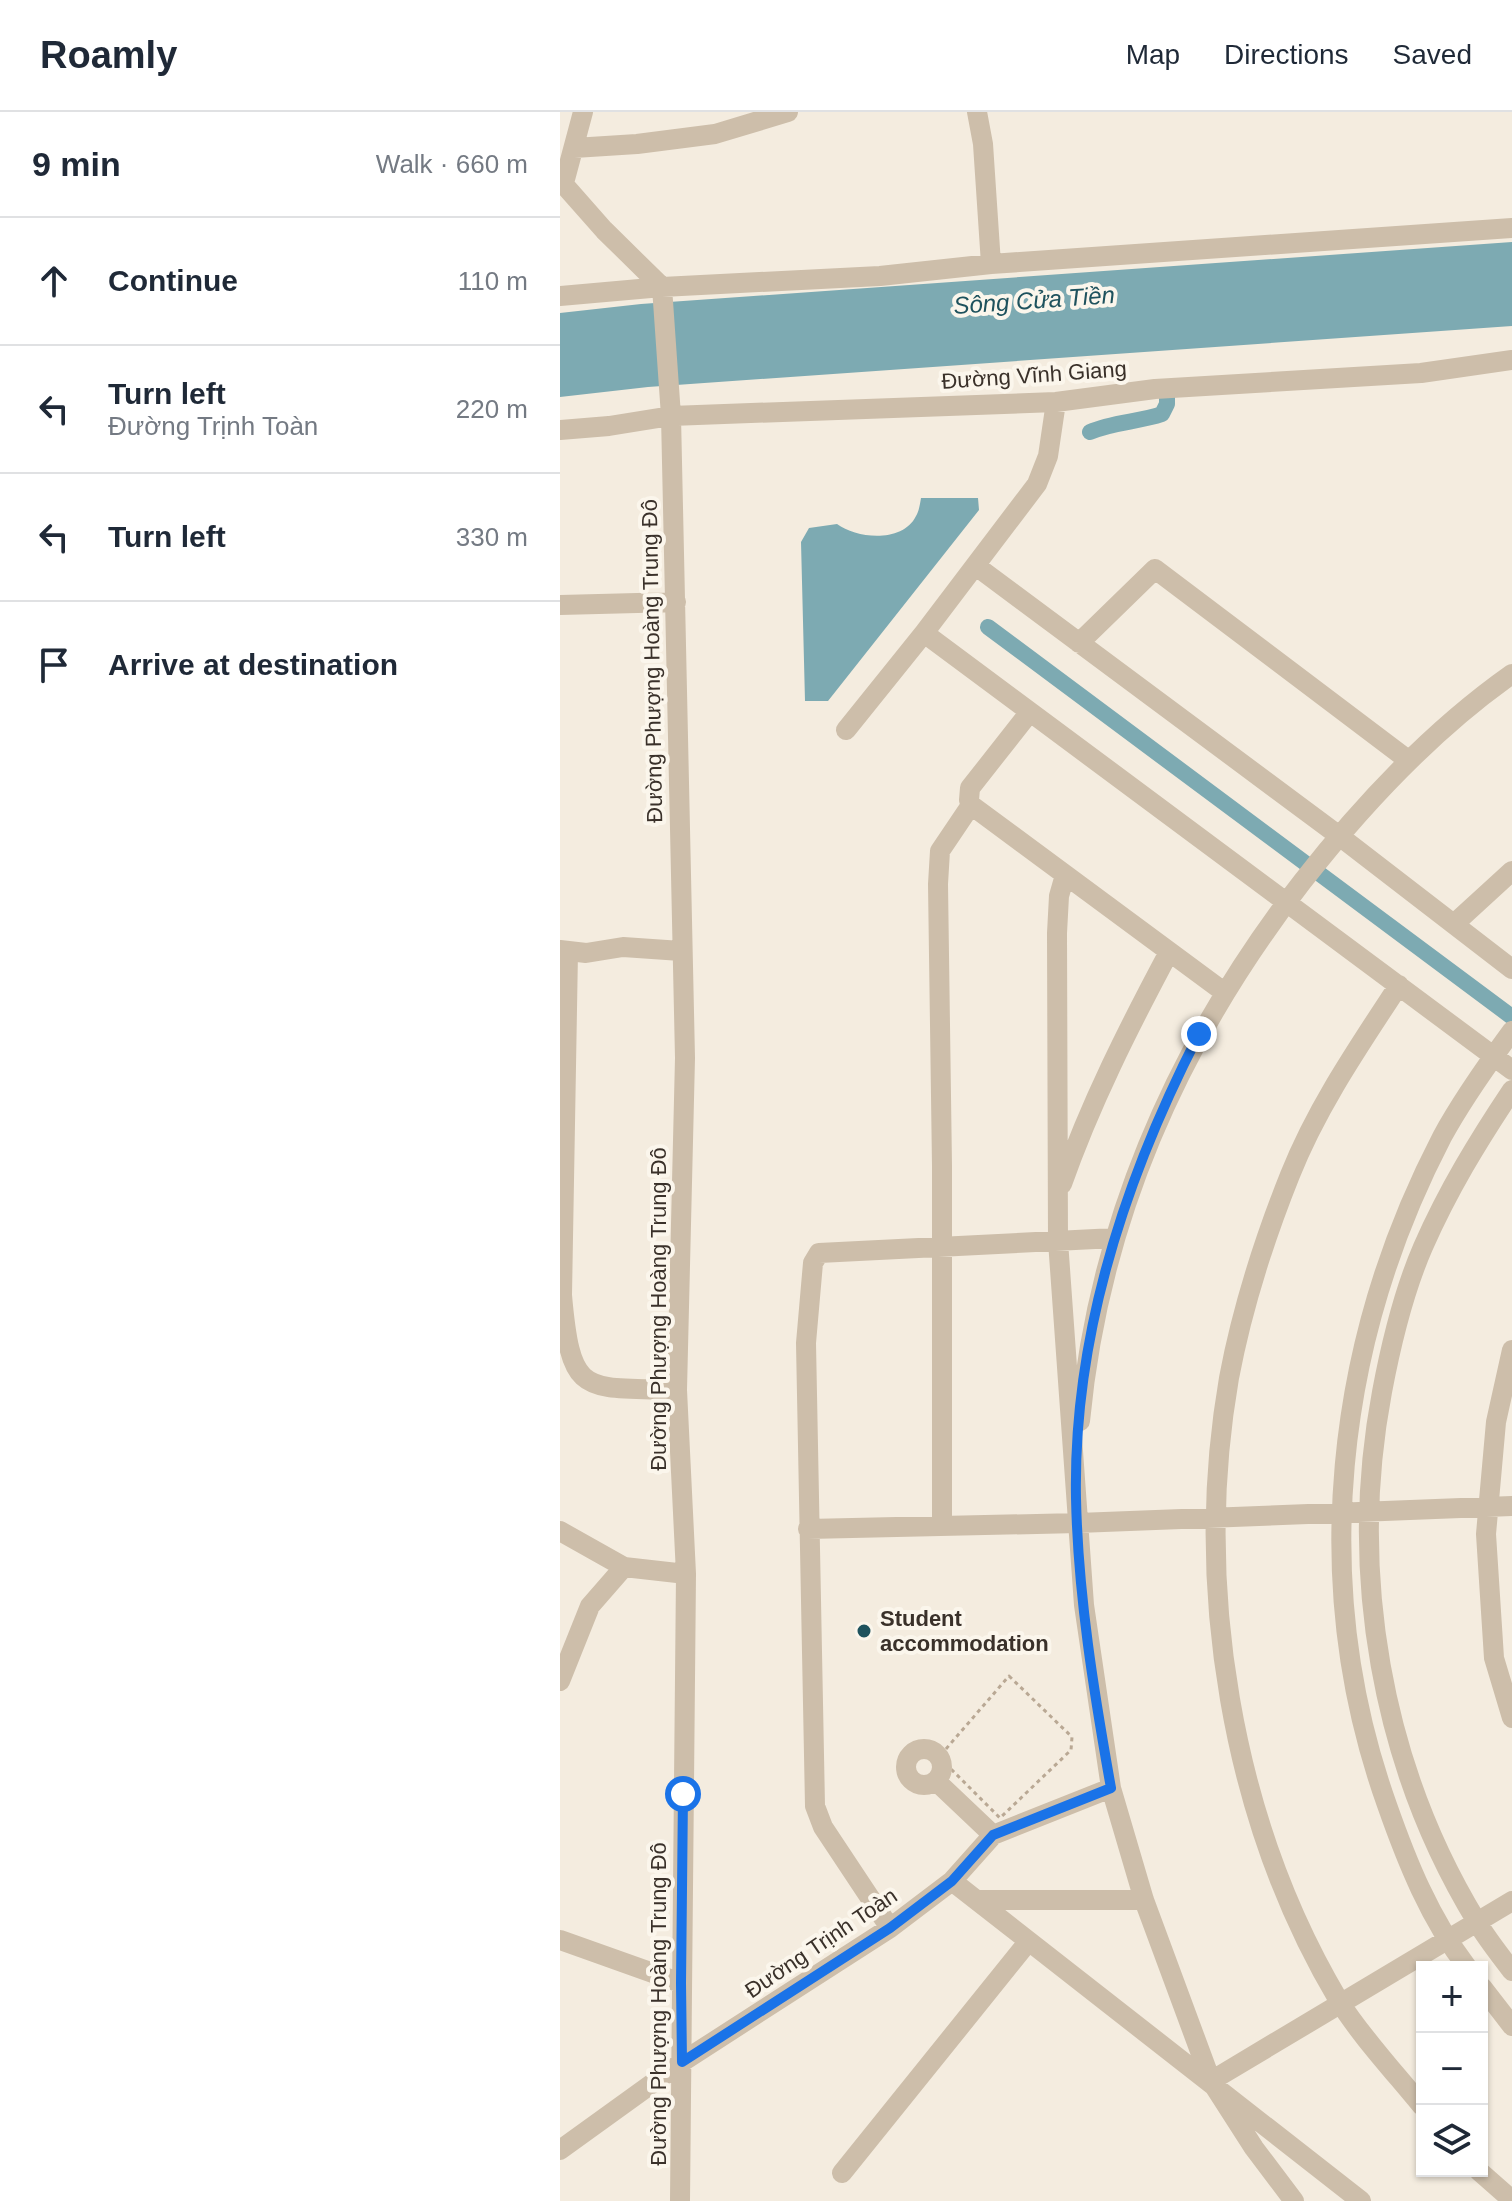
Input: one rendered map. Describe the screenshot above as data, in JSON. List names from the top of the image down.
{
  "streets": {
    "street": ["Đường Vĩnh Giang", "Đường Phượng Hoàng Trung Đô", "Đường Trịnh Toàn"]
  },
  "crossings": [
    ["Đường Vĩnh Giang", "Đường Phượng Hoàng Trung Đô"],
    ["Đường Phượng Hoàng Trung Đô", "Đường Trịnh Toàn"]
  ],
  "water": ["Sông Cửa Tiền"],
  "places": ["Student accommodation"],
  "page": {
    "header": "Roamly",
    "nav": ["Map", "Directions", "Saved"],
    "heading": ["9 min", "Walk · 660 m"],
    "list": [
      ["Continue", "110 m"],
      ["Turn left", "Đường Trịnh Toàn", "220 m"],
      ["Turn left", "330 m"],
      "Arrive at destination"
    ],
    "map_buttons": ["+", "−"]
  }
}
